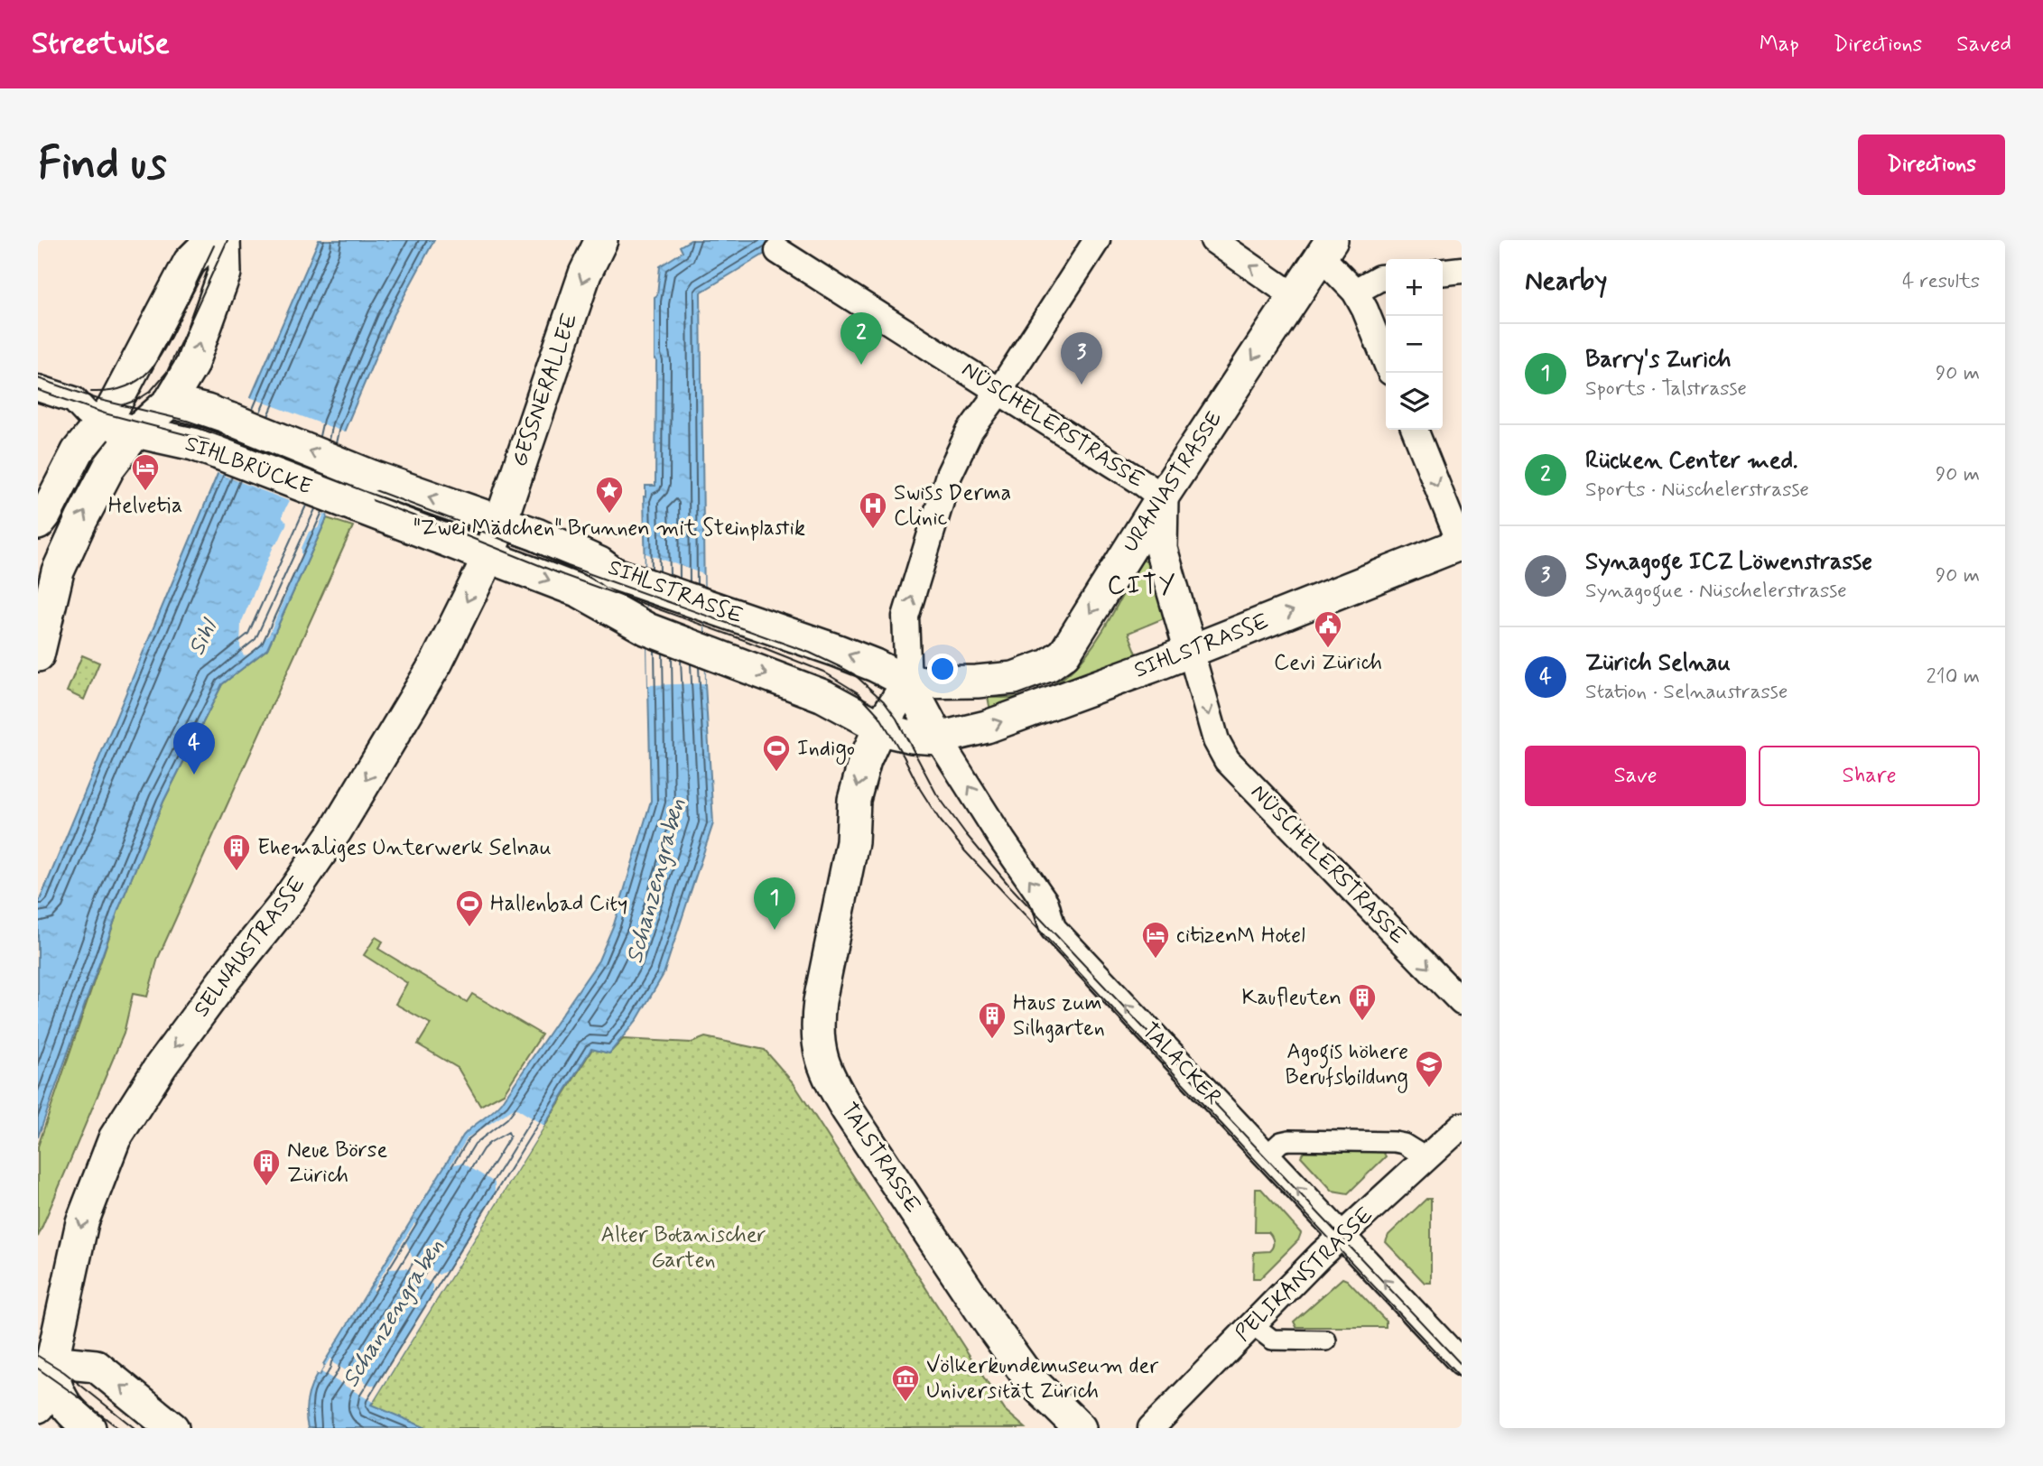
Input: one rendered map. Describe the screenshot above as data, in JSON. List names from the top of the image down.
{
  "streets": {
    "street": [
      "GESSNERALLEE",
      "NÜSCHELERSTRASSE",
      "SIHLBRÜCKE",
      "URANIASTRASSE",
      "SIHLSTRASSE",
      "SELNAUSTRASSE",
      "TALACKER",
      "TALSTRASSE",
      "PELIKANSTRASSE"
    ]
  },
  "crossings": [
    ["GESSNERALLEE", "SIHLSTRASSE"],
    ["GESSNERALLEE", "SELNAUSTRASSE"],
    ["NÜSCHELERSTRASSE", "URANIASTRASSE"],
    ["NÜSCHELERSTRASSE", "SIHLSTRASSE"],
    ["SIHLBRÜCKE", "SIHLSTRASSE"],
    ["URANIASTRASSE", "SIHLSTRASSE"],
    ["URANIASTRASSE", "TALSTRASSE"],
    ["SIHLSTRASSE", "SELNAUSTRASSE"],
    ["SIHLSTRASSE", "TALACKER"],
    ["SIHLSTRASSE", "TALSTRASSE"],
    ["TALACKER", "PELIKANSTRASSE"]
  ],
  "one_way": [
    "GESSNERALLEE",
    "NÜSCHELERSTRASSE",
    "SELNAUSTRASSE",
    "TALACKER",
    "TALSTRASSE"
  ],
  "districts": ["CITY"],
  "water": ["Sihl", "Schanzengraben"],
  "parks": ["Alter Botanischer Garten"],
  "places": {
    "hotel": ["Helvetia", "citizenM Hotel"],
    "place": ["\"Zwei Mädchen\" Brunnen mit Steinplastik"],
    "hospital": ["Swiss Derma Clinic"],
    "public building": ["Cevi Zürich"],
    "sports": ["Indigo", "Hallenbad City"],
    "building": [
      "Ehemaliges Unterwerk Selnau",
      "Kaufleuten",
      "Haus zum Silhgarten",
      "Neue Börse Zürich"
    ],
    "school or university": ["Agogis höhere Berufsbildung"],
    "museum": ["Völkerkundemuseum der Universität Zürich"]
  },
  "page": {
    "header": "Streetwise",
    "nav": ["Map", "Directions", "Saved"],
    "buttons": [
      "Directions",
      ["Save", "Share"]
    ],
    "title": "Find us",
    "heading": ["Nearby", "4 results"],
    "map_buttons": ["+", "−"],
    "pins": [
      "2",
      "3",
      "4",
      "1"
    ],
    "list": [
      {
        "mark": "1",
        "name": "Barry's Zurich",
        "note": "Sports · Talstrasse",
        "value": "90 m"
      },
      {
        "mark": "2",
        "name": "Rücken Center med.",
        "note": "Sports · Nüschelerstrasse",
        "value": "90 m"
      },
      {
        "mark": "3",
        "name": "Synagoge ICZ Löwenstrasse",
        "note": "Synagogue · Nüschelerstrasse",
        "value": "90 m"
      },
      {
        "mark": "4",
        "name": "Zürich Selnau",
        "note": "Station · Selnaustrasse",
        "value": "210 m"
      }
    ]
  }
}
